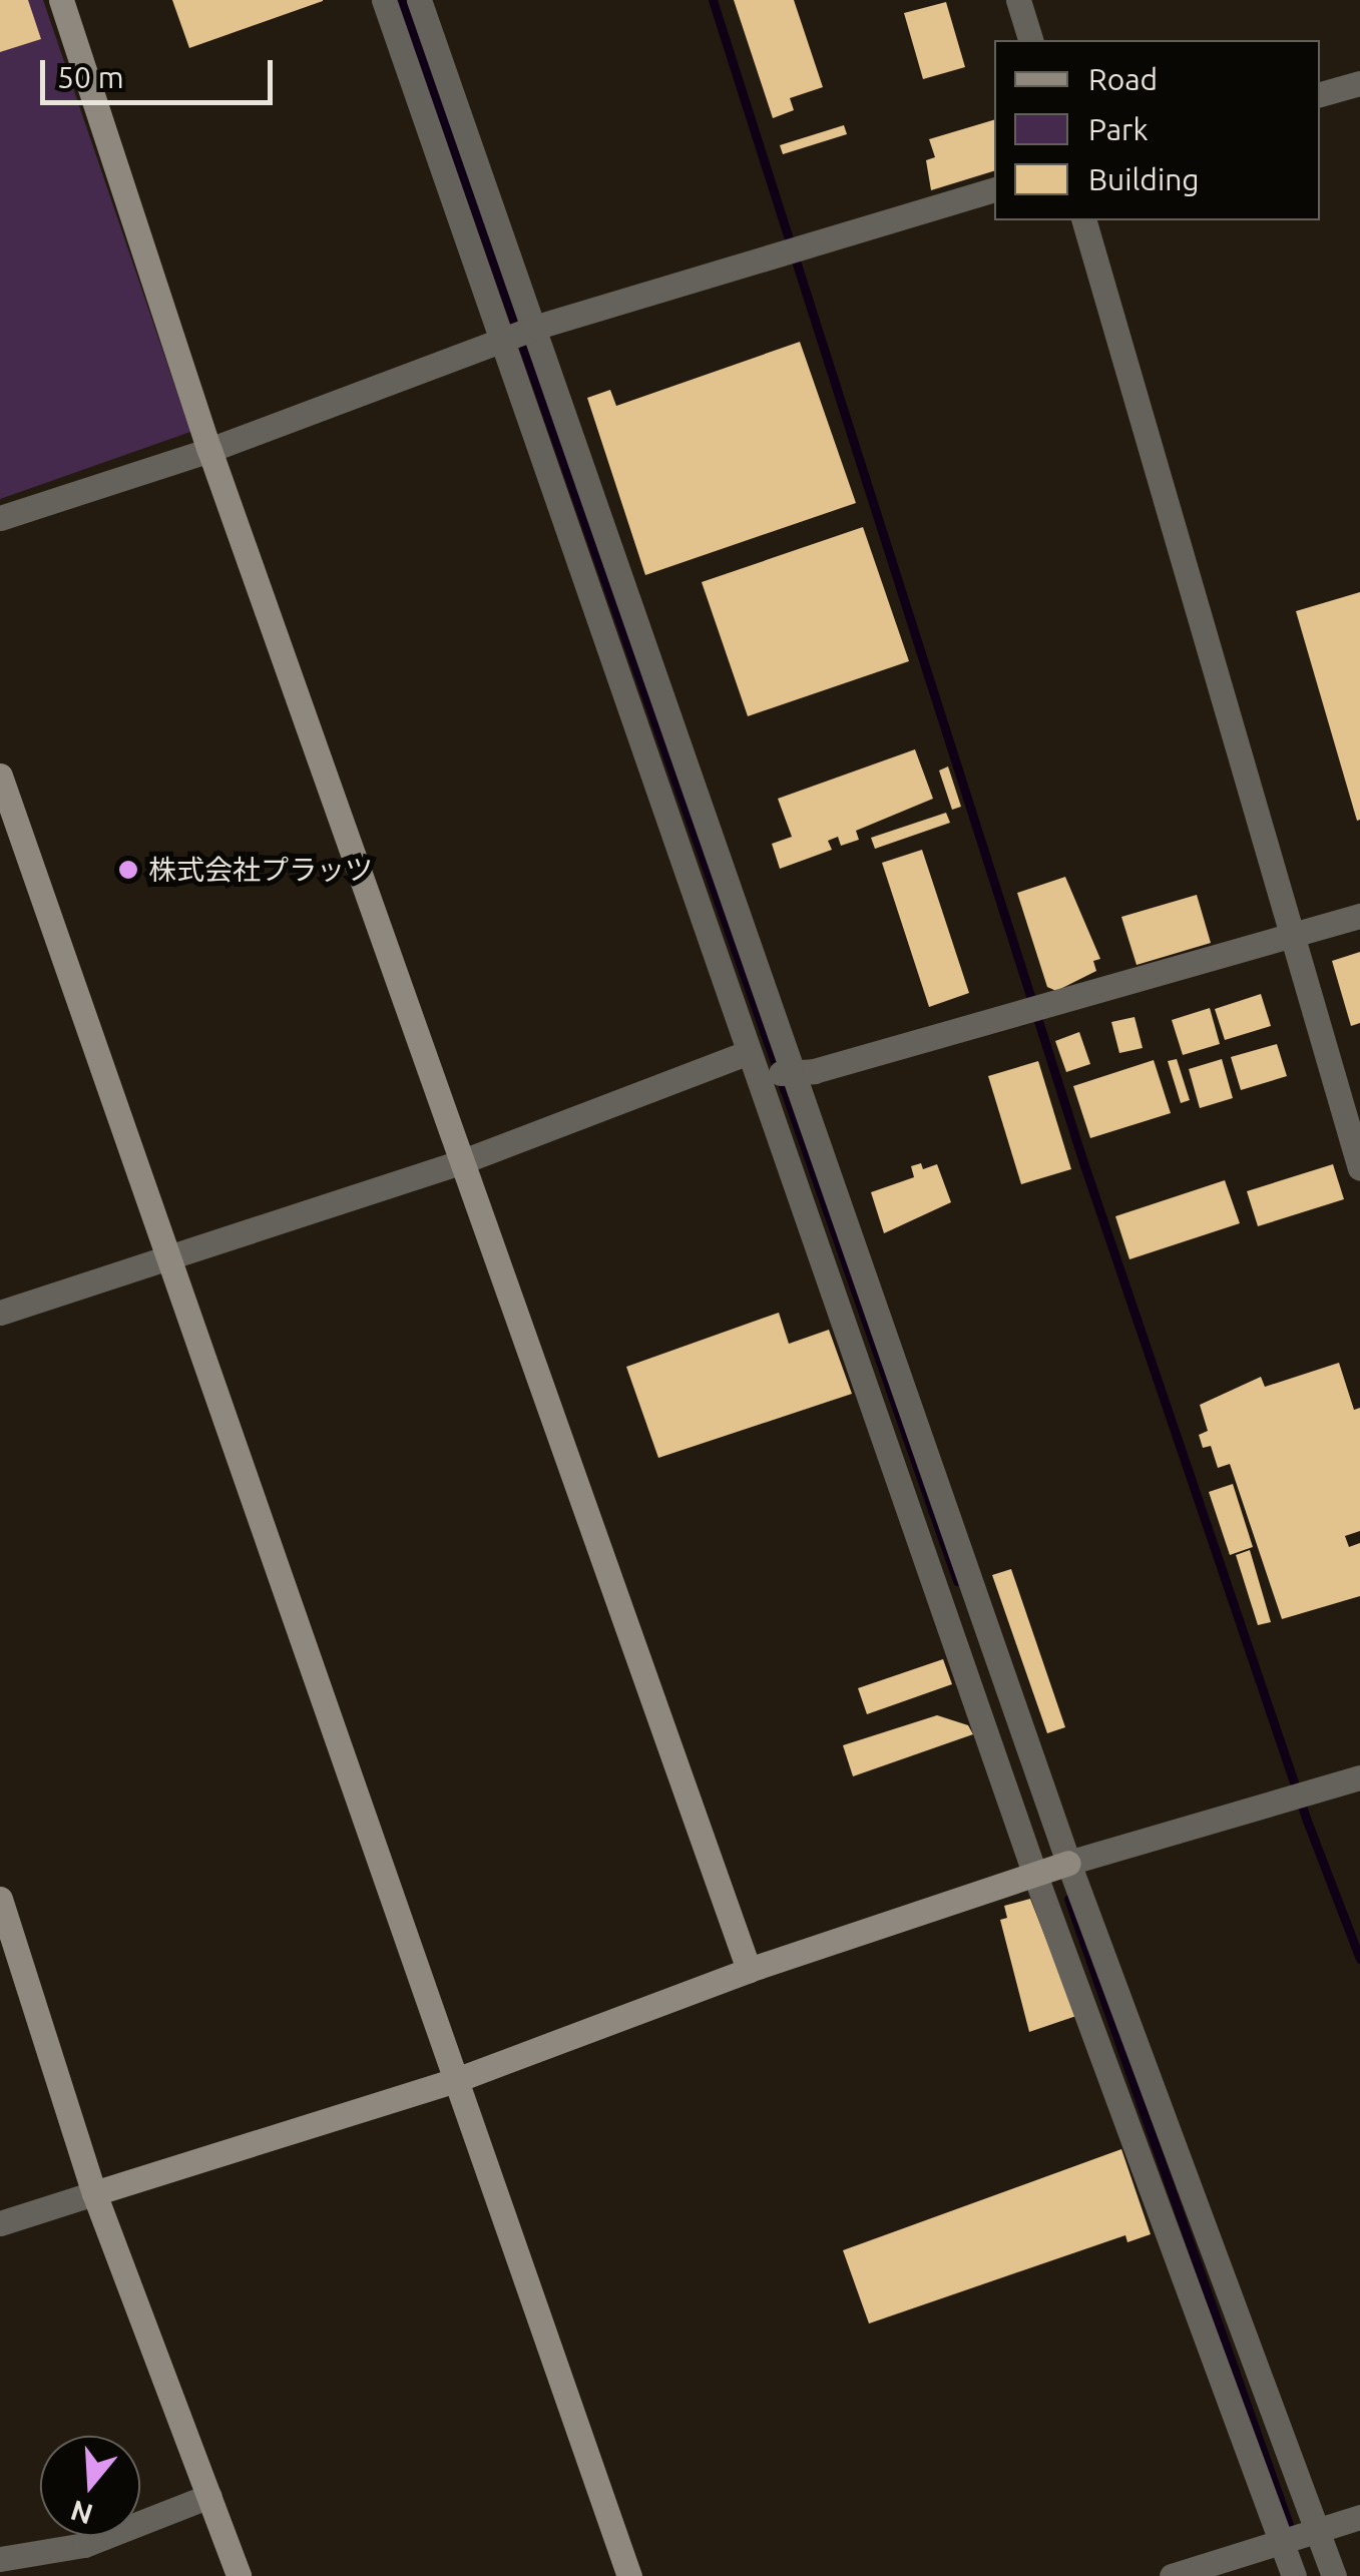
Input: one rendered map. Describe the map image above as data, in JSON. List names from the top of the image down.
{
  "places": ["株式会社プラッツ"],
  "legend": ["Road", "Park", "Building"],
  "scale_bar": "50 m",
  "north": "bottom"
}
